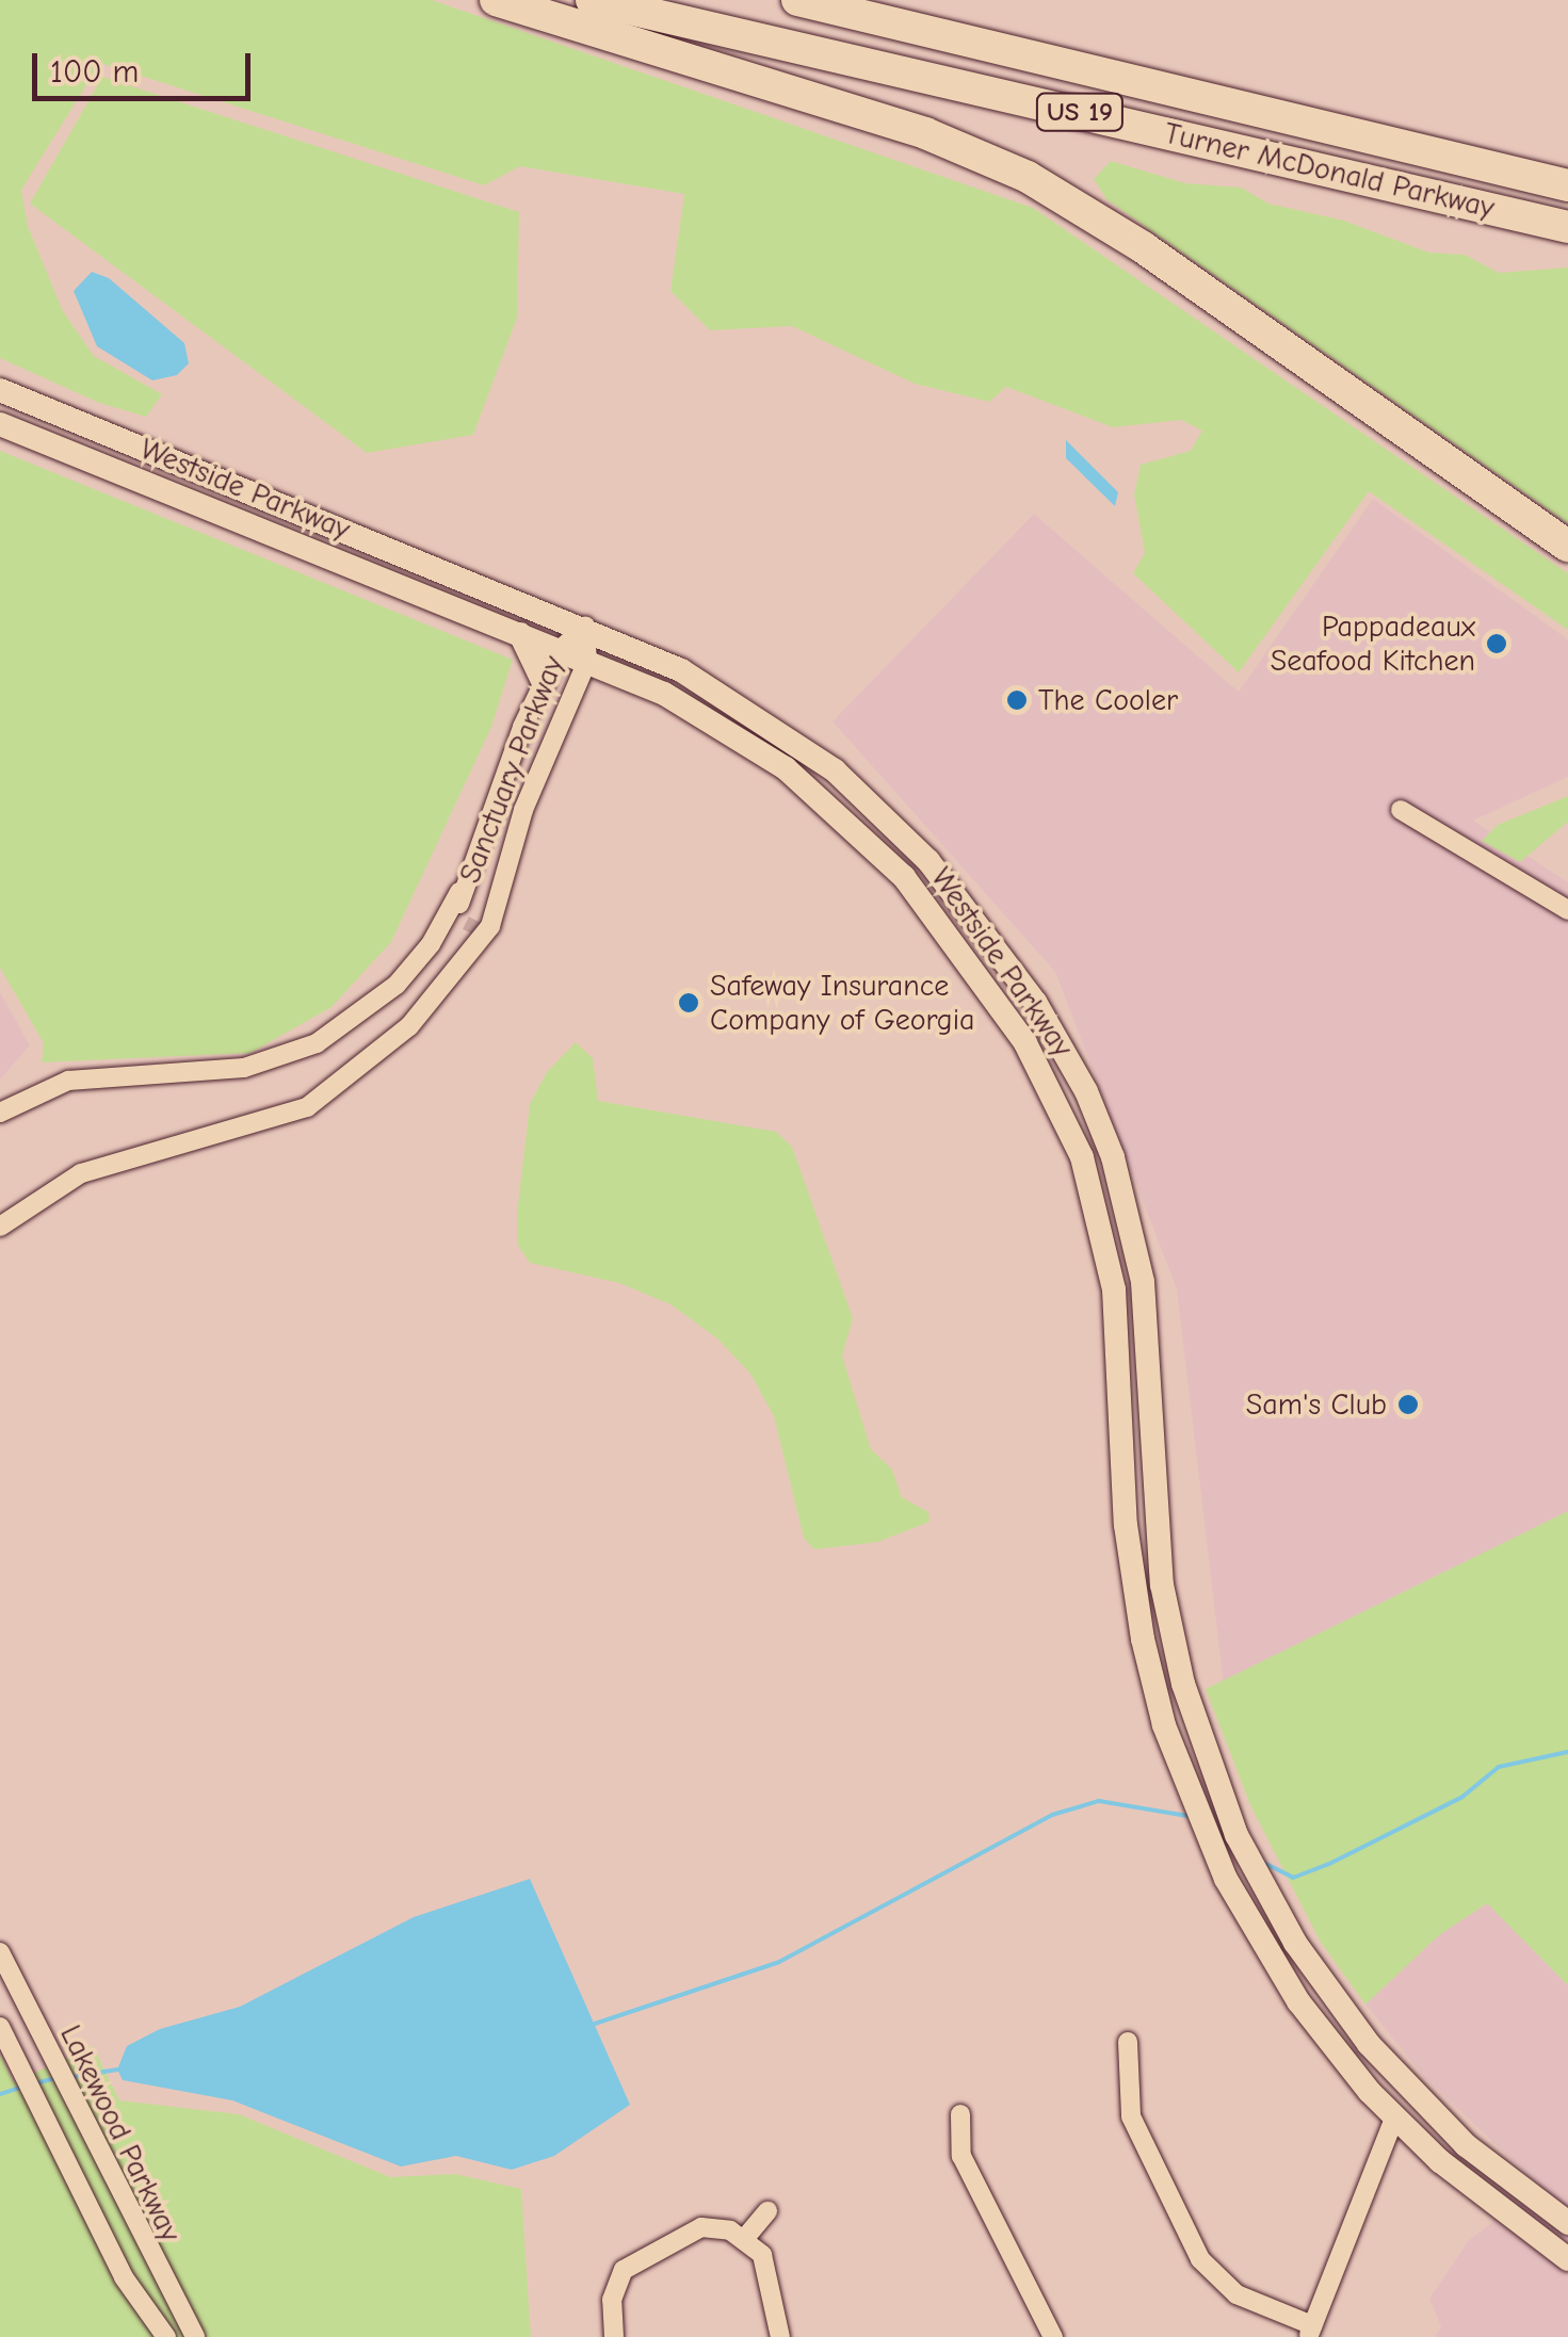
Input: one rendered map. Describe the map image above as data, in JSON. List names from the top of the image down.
{
  "streets": {
    "highway": ["US 19", "Turner McDonald Parkway"],
    "main road": ["Westside Parkway"],
    "street": ["Sanctuary Parkway", "Lakewood Parkway"]
  },
  "crossings": [
    ["Westside Parkway", "Sanctuary Parkway"]
  ],
  "places": [
    "Pappadeaux Seafood Kitchen",
    "The Cooler",
    "Safeway Insurance Company of Georgia",
    "Sam's Club"
  ],
  "scale_bar": "100 m"
}
